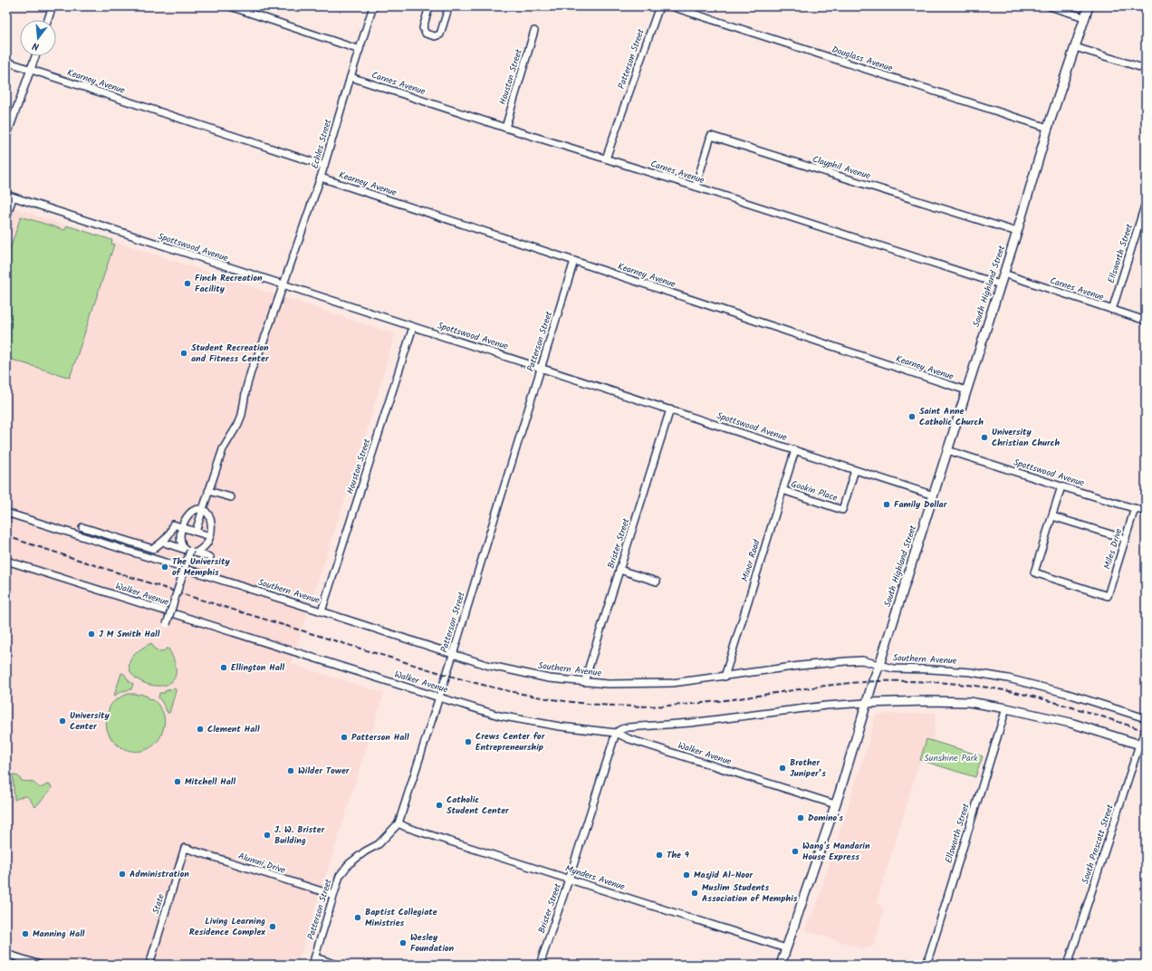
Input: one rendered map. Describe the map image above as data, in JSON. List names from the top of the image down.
{
  "streets": {
    "main road": ["South Highland Street"],
    "street": [
      "Patterson Street",
      "Douglass Avenue",
      "Houston Street",
      "Kearney Avenue",
      "Carnes Avenue",
      "Echles Street",
      "Clayphil Avenue",
      "Spottswood Avenue",
      "Ellsworth Street",
      "Gookin Place",
      "Brister Street",
      "Miles Drive",
      "Minor Road",
      "Southern Avenue",
      "Walker Avenue",
      "South Prescott Street",
      "Alumni Drive",
      "Mynders Avenue",
      "State"
    ]
  },
  "crossings": [
    ["Patterson Street", "Kearney Avenue"],
    ["Patterson Street", "Carnes Avenue"],
    ["Patterson Street", "Spottswood Avenue"],
    ["Patterson Street", "Southern Avenue"],
    ["Patterson Street", "Walker Avenue"],
    ["Patterson Street", "Alumni Drive"],
    ["Patterson Street", "Mynders Avenue"],
    ["Douglass Avenue", "South Highland Street"],
    ["Houston Street", "Carnes Avenue"],
    ["Houston Street", "Spottswood Avenue"],
    ["Houston Street", "Southern Avenue"],
    ["Kearney Avenue", "Echles Street"],
    ["Kearney Avenue", "South Highland Street"],
    ["Carnes Avenue", "Echles Street"],
    ["Carnes Avenue", "Clayphil Avenue"],
    ["Carnes Avenue", "Ellsworth Street"],
    ["Carnes Avenue", "South Highland Street"],
    ["Echles Street", "Spottswood Avenue"],
    ["Clayphil Avenue", "South Highland Street"],
    ["Spottswood Avenue", "South Highland Street"],
    ["Spottswood Avenue", "Gookin Place"],
    ["Spottswood Avenue", "Brister Street"],
    ["Spottswood Avenue", "Miles Drive"],
    ["Spottswood Avenue", "Minor Road"],
    ["South Highland Street", "Southern Avenue"],
    ["South Highland Street", "Walker Avenue"],
    ["South Highland Street", "Mynders Avenue"],
    ["Gookin Place", "Minor Road"],
    ["Brister Street", "Southern Avenue"],
    ["Brister Street", "Walker Avenue"],
    ["Brister Street", "Mynders Avenue"],
    ["Minor Road", "Southern Avenue"],
    ["Alumni Drive", "State"]
  ],
  "parks": ["Sunshine Park"],
  "places": [
    "Finch Recreation Facility",
    "Student Recreation and Fitness Center",
    "Saint Anne Catholic Church",
    "University Christian Church",
    "Family Dollar",
    "The University of Memphis",
    "J M Smith Hall",
    "Ellington Hall",
    "University Center",
    "Clement Hall",
    "Patterson Hall",
    "Crews Center for Entrepreneurship",
    "Brother Juniper’s",
    "Wilder Tower",
    "Mitchell Hall",
    "Catholic Student Center",
    "Domino's",
    "J. W. Brister Building",
    "Wang's Mandarin House Express",
    "The 9",
    "Administration",
    "Masjid Al-Noor",
    "Muslim Students Association of Memphis",
    "Baptist Collegiate Ministries",
    "Living Learning Residence Complex",
    "Manning Hall",
    "Wesley Foundation"
  ],
  "north": "bottom"
}
